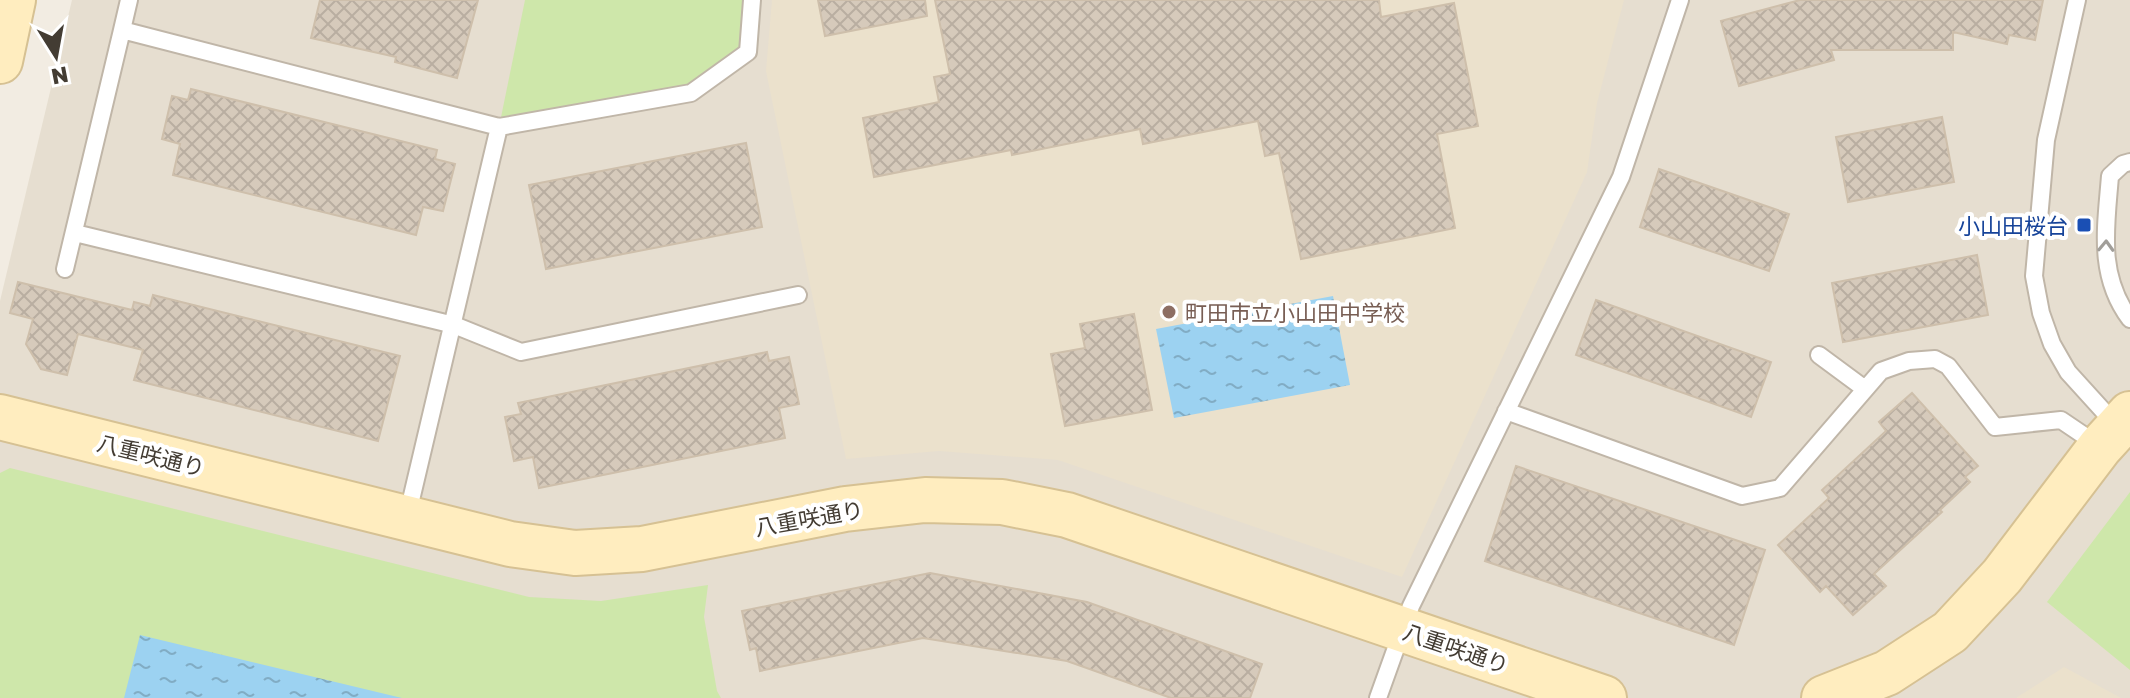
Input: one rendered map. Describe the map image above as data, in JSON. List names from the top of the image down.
{
  "streets": {
    "street": ["八重咲通り"]
  },
  "places": {
    "transit": ["小山田桜台"],
    "other": ["町田市立小山田中学校"]
  },
  "north": "bottom"
}
